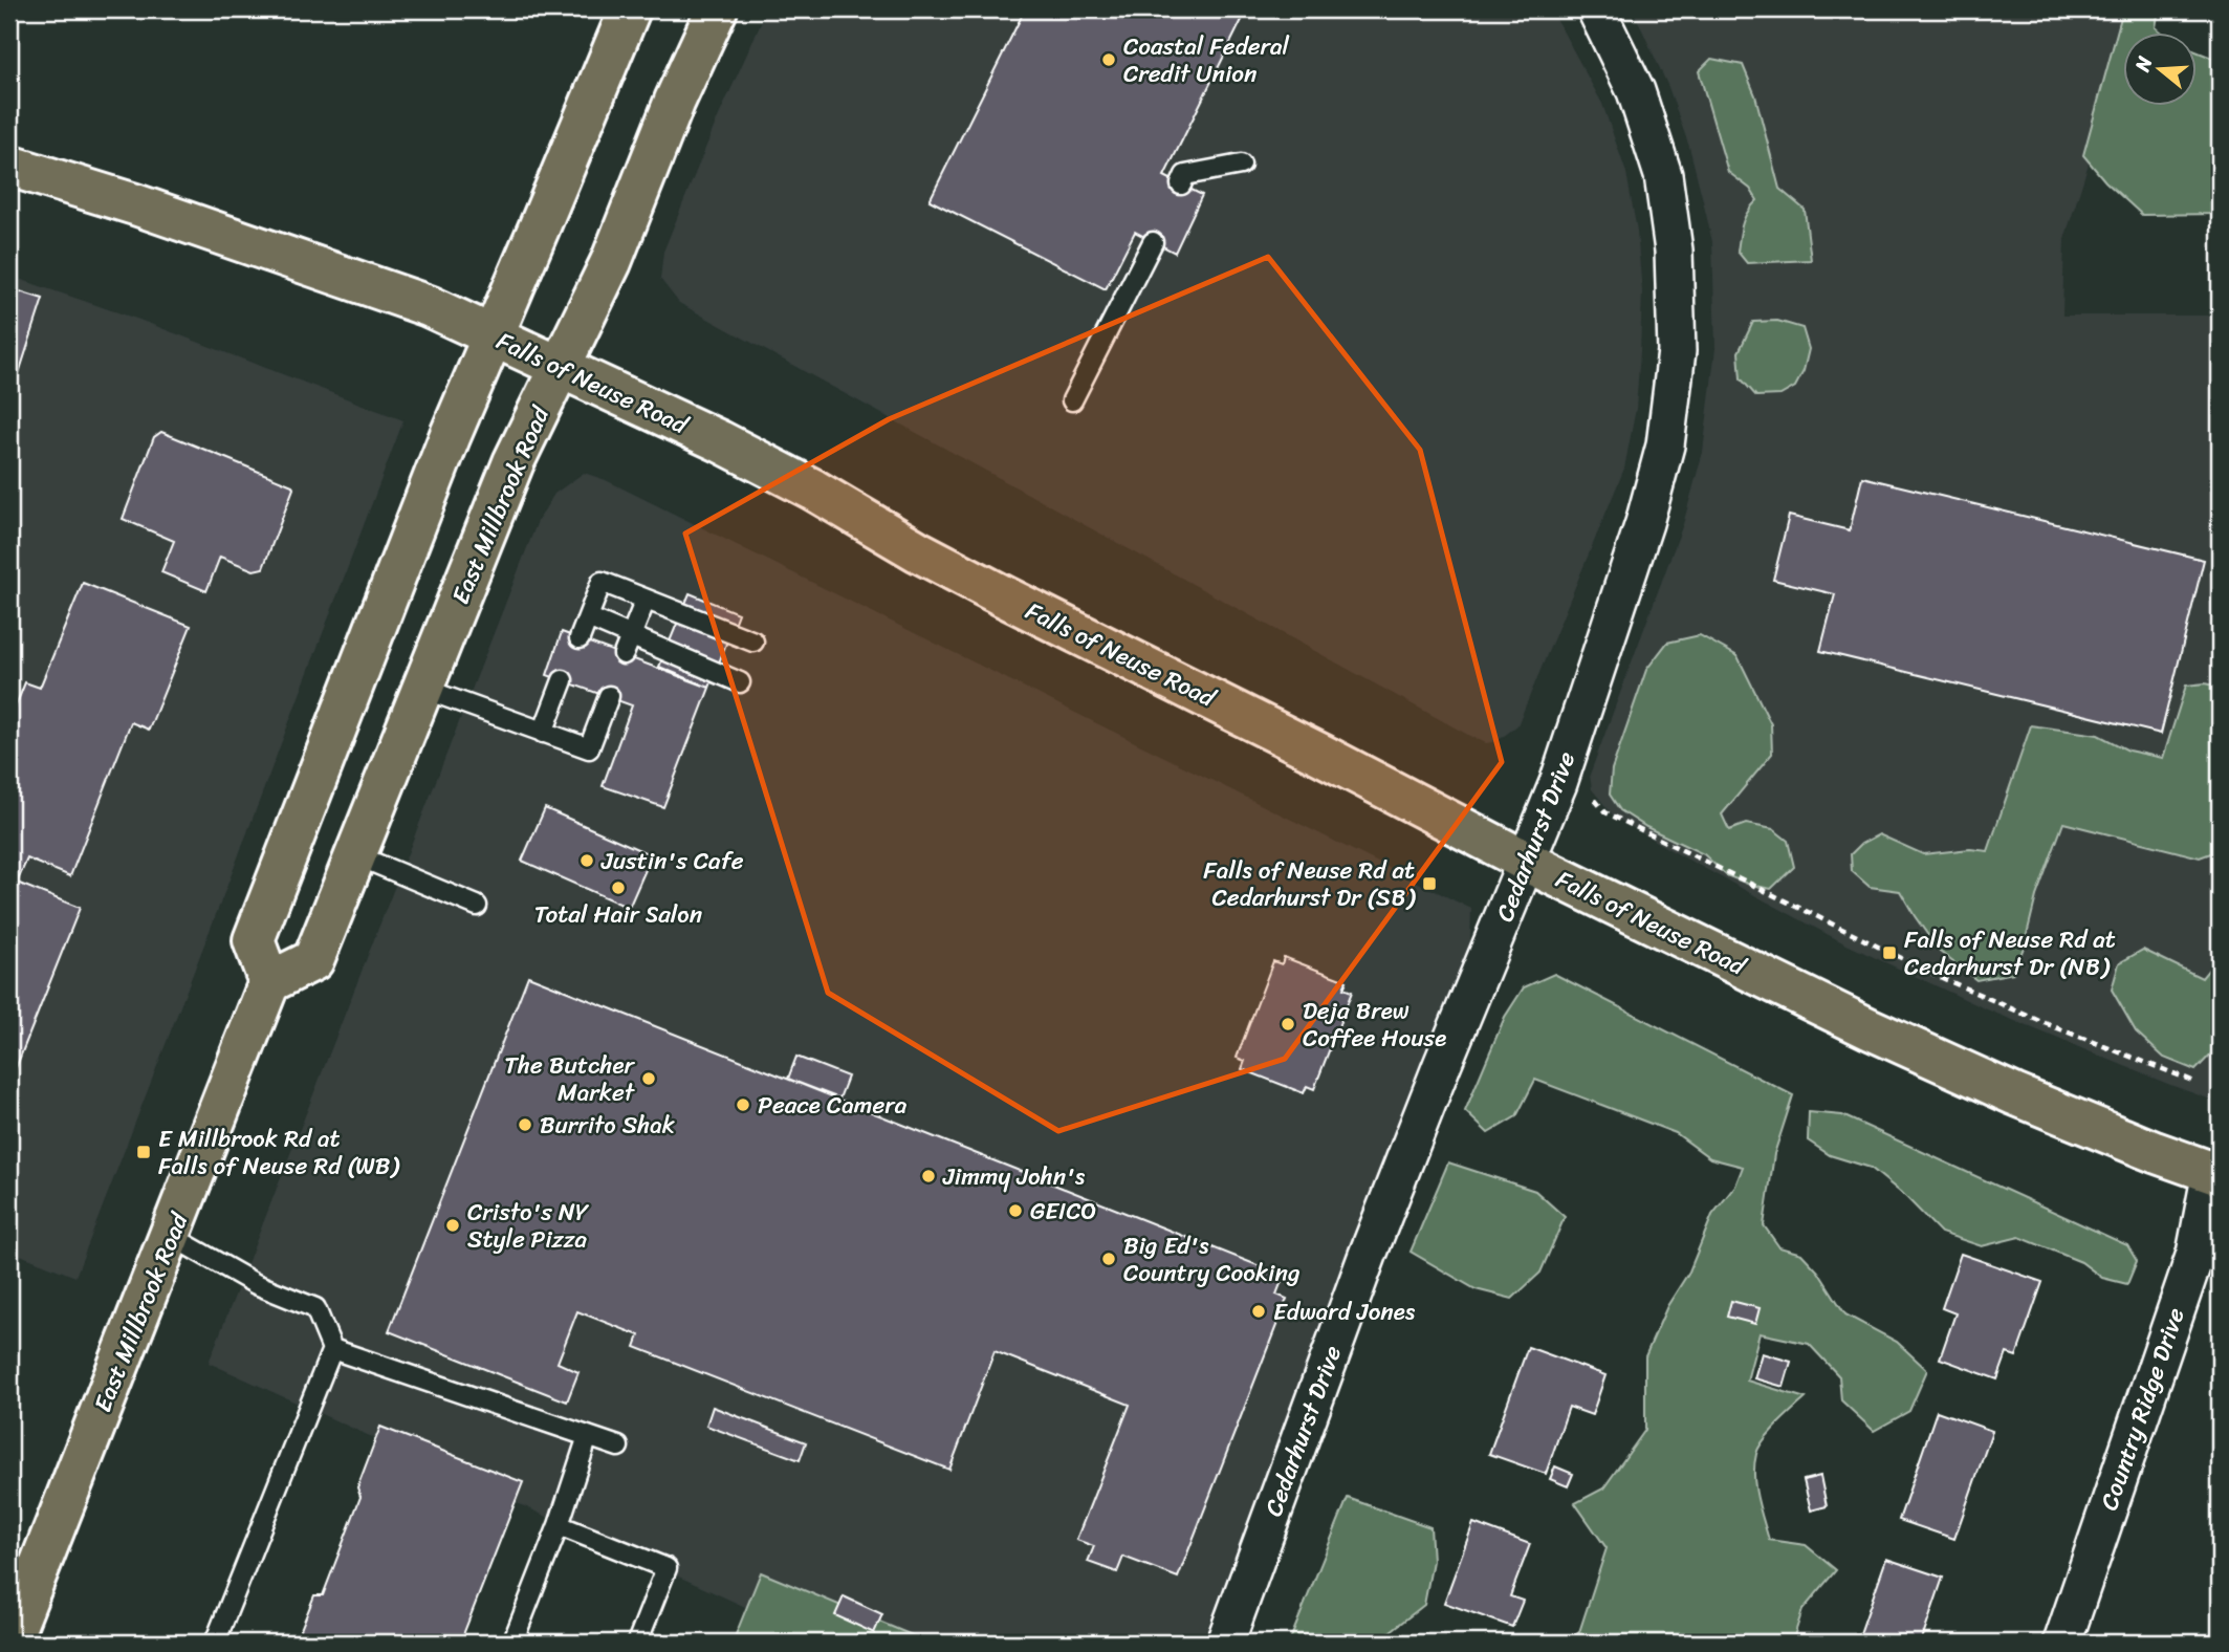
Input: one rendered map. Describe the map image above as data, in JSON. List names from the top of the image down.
{
  "streets": {
    "main road": ["Falls of Neuse Road", "East Millbrook Road"],
    "street": ["Cedarhurst Drive", "Country Ridge Drive"]
  },
  "crossings": [
    ["Falls of Neuse Road", "East Millbrook Road"],
    ["Falls of Neuse Road", "Cedarhurst Drive"],
    ["Falls of Neuse Road", "Country Ridge Drive"]
  ],
  "places": {
    "other": [
      "Coastal Federal Credit Union",
      "Justin's Cafe",
      "Total Hair Salon",
      "Deja Brew Coffee House",
      "The Butcher Market",
      "Peace Camera",
      "Burrito Shak",
      "Jimmy John's",
      "GEICO",
      "Cristo's NY Style Pizza",
      "Big Ed's Country Cooking",
      "Edward Jones"
    ],
    "transit": ["Falls of Neuse Rd at Cedarhurst Dr (SB)", "Falls of Neuse Rd at Cedarhurst Dr (NB)", "E Millbrook Rd at Falls of Neuse Rd (WB)"]
  },
  "north": "left"
}
